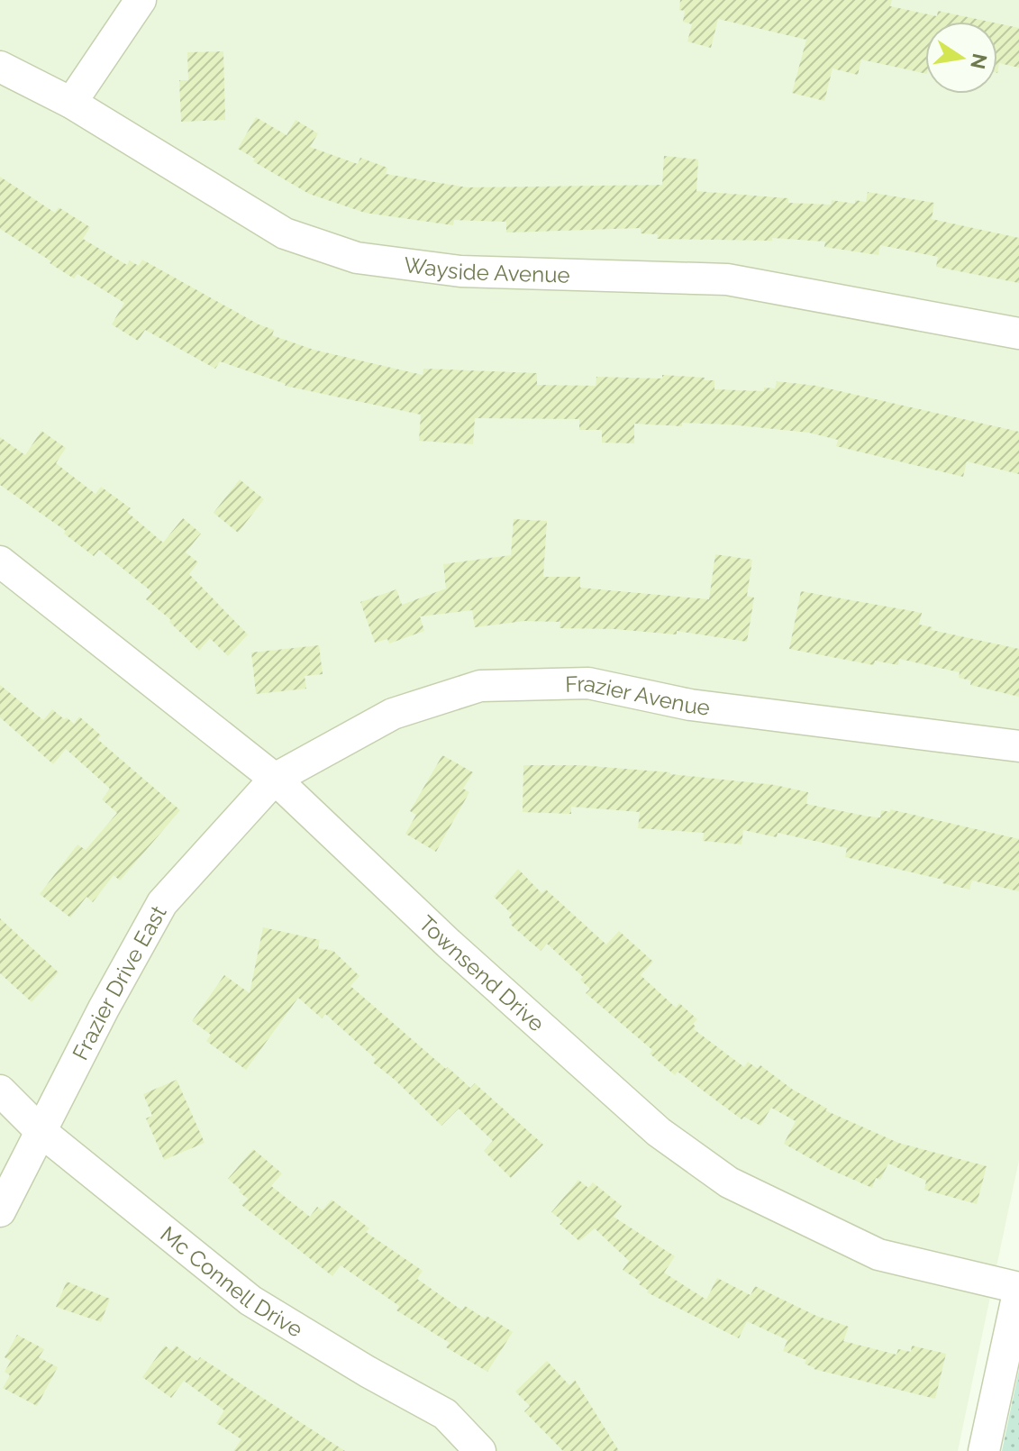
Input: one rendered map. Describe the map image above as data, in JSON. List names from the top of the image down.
{
  "streets": {
    "street": [
      "Wayside Avenue",
      "Frazier Avenue",
      "Townsend Drive",
      "Frazier Drive East",
      "Mc Connell Drive"
    ]
  },
  "crossings": [
    ["Frazier Avenue", "Townsend Drive"],
    ["Frazier Avenue", "Frazier Drive East"],
    ["Townsend Drive", "Frazier Drive East"],
    ["Frazier Drive East", "Mc Connell Drive"]
  ],
  "north": "right"
}
